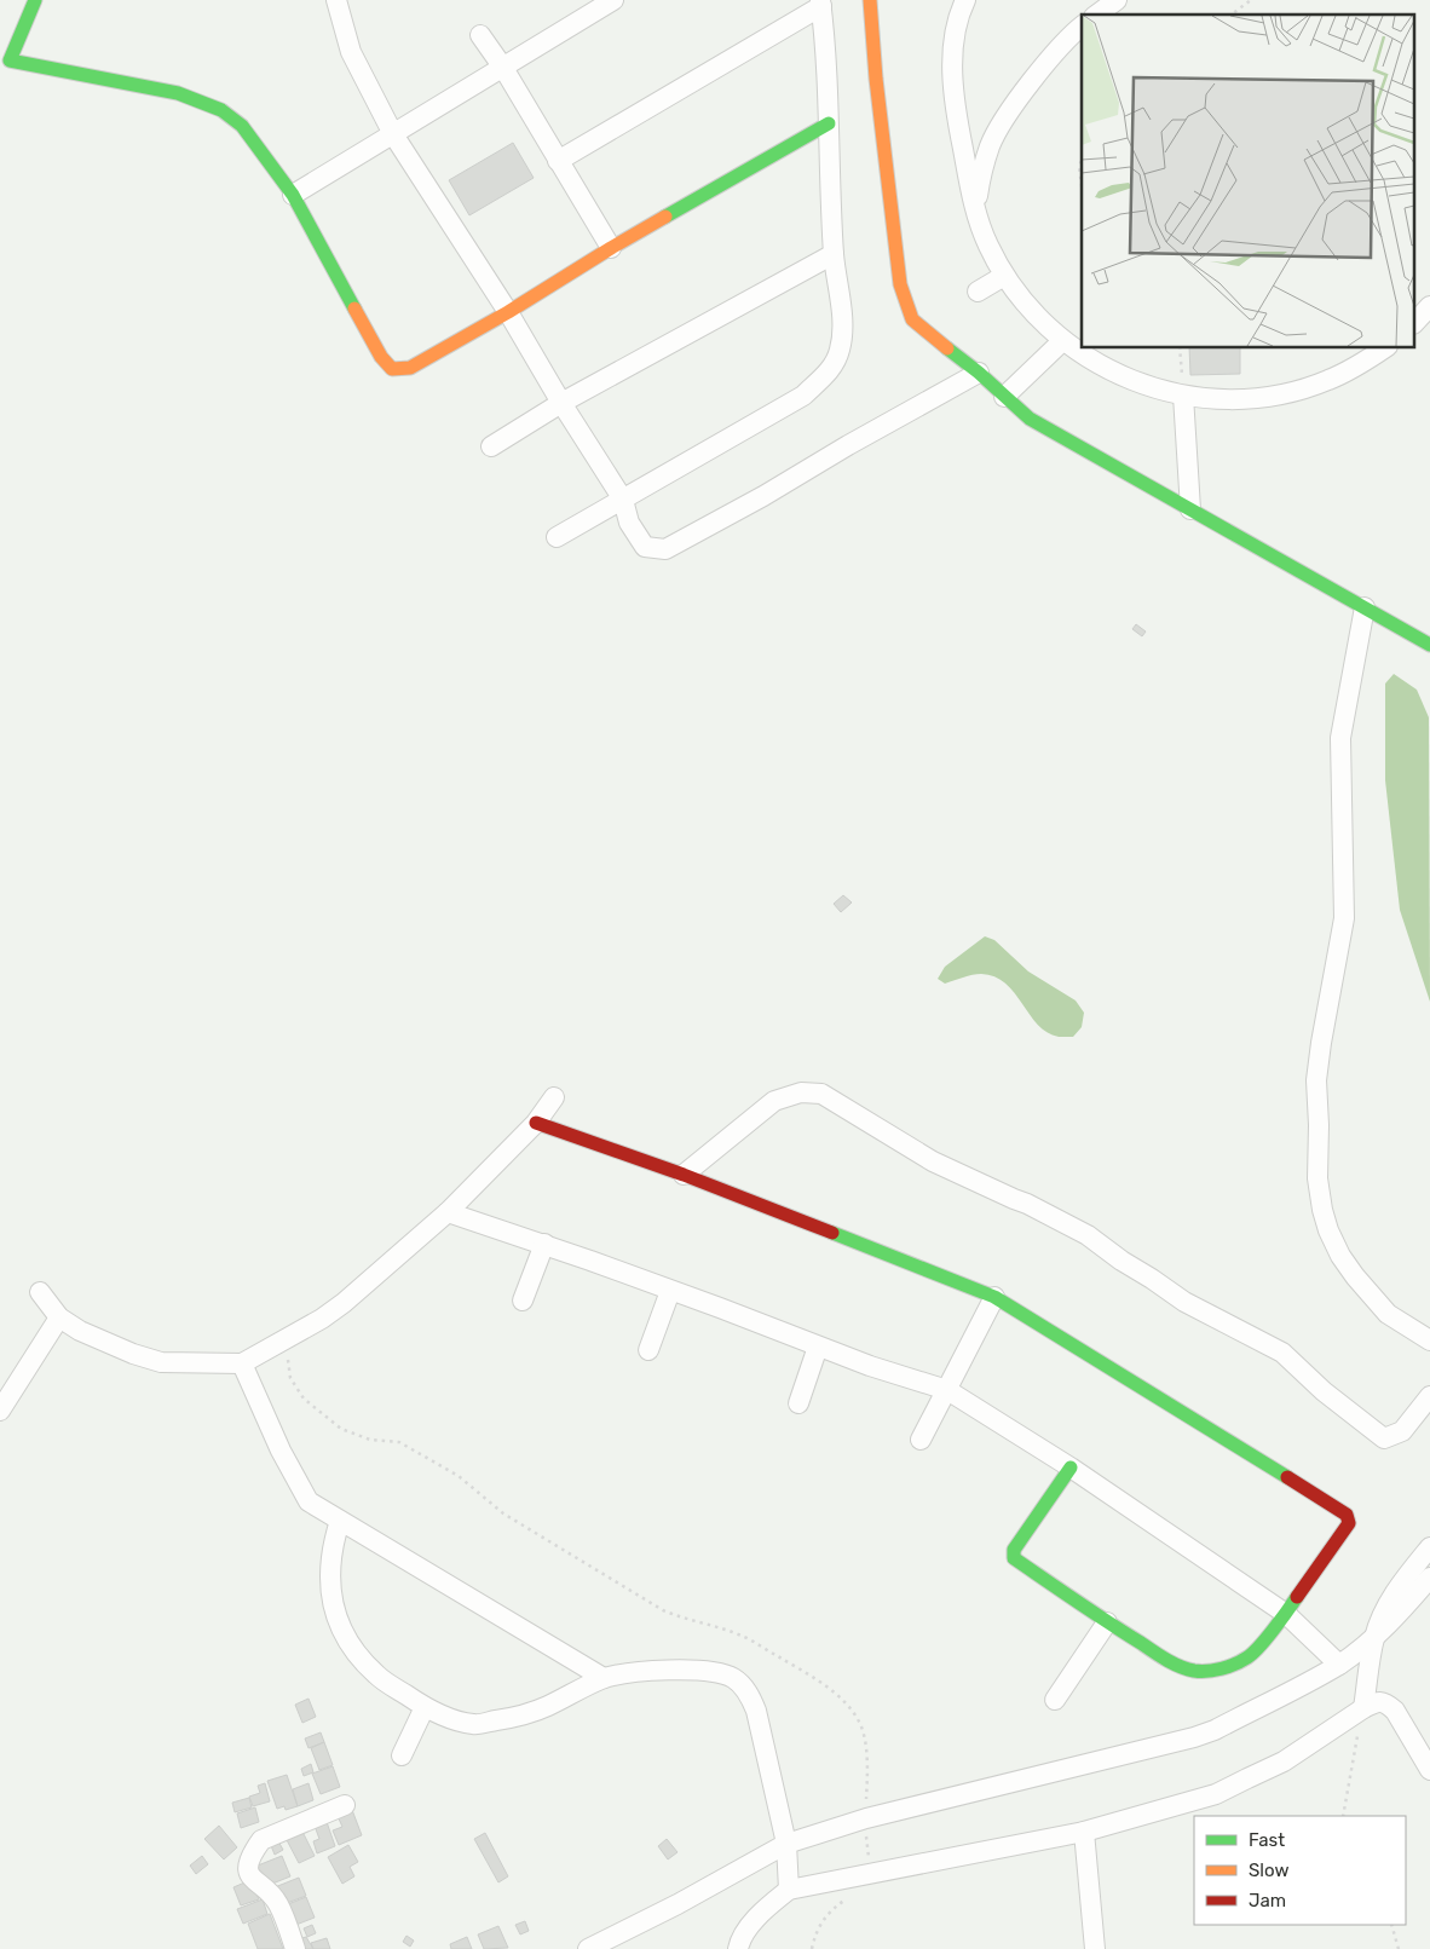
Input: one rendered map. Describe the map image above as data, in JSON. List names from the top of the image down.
{
  "legend": ["Fast", "Slow", "Jam"]
}
